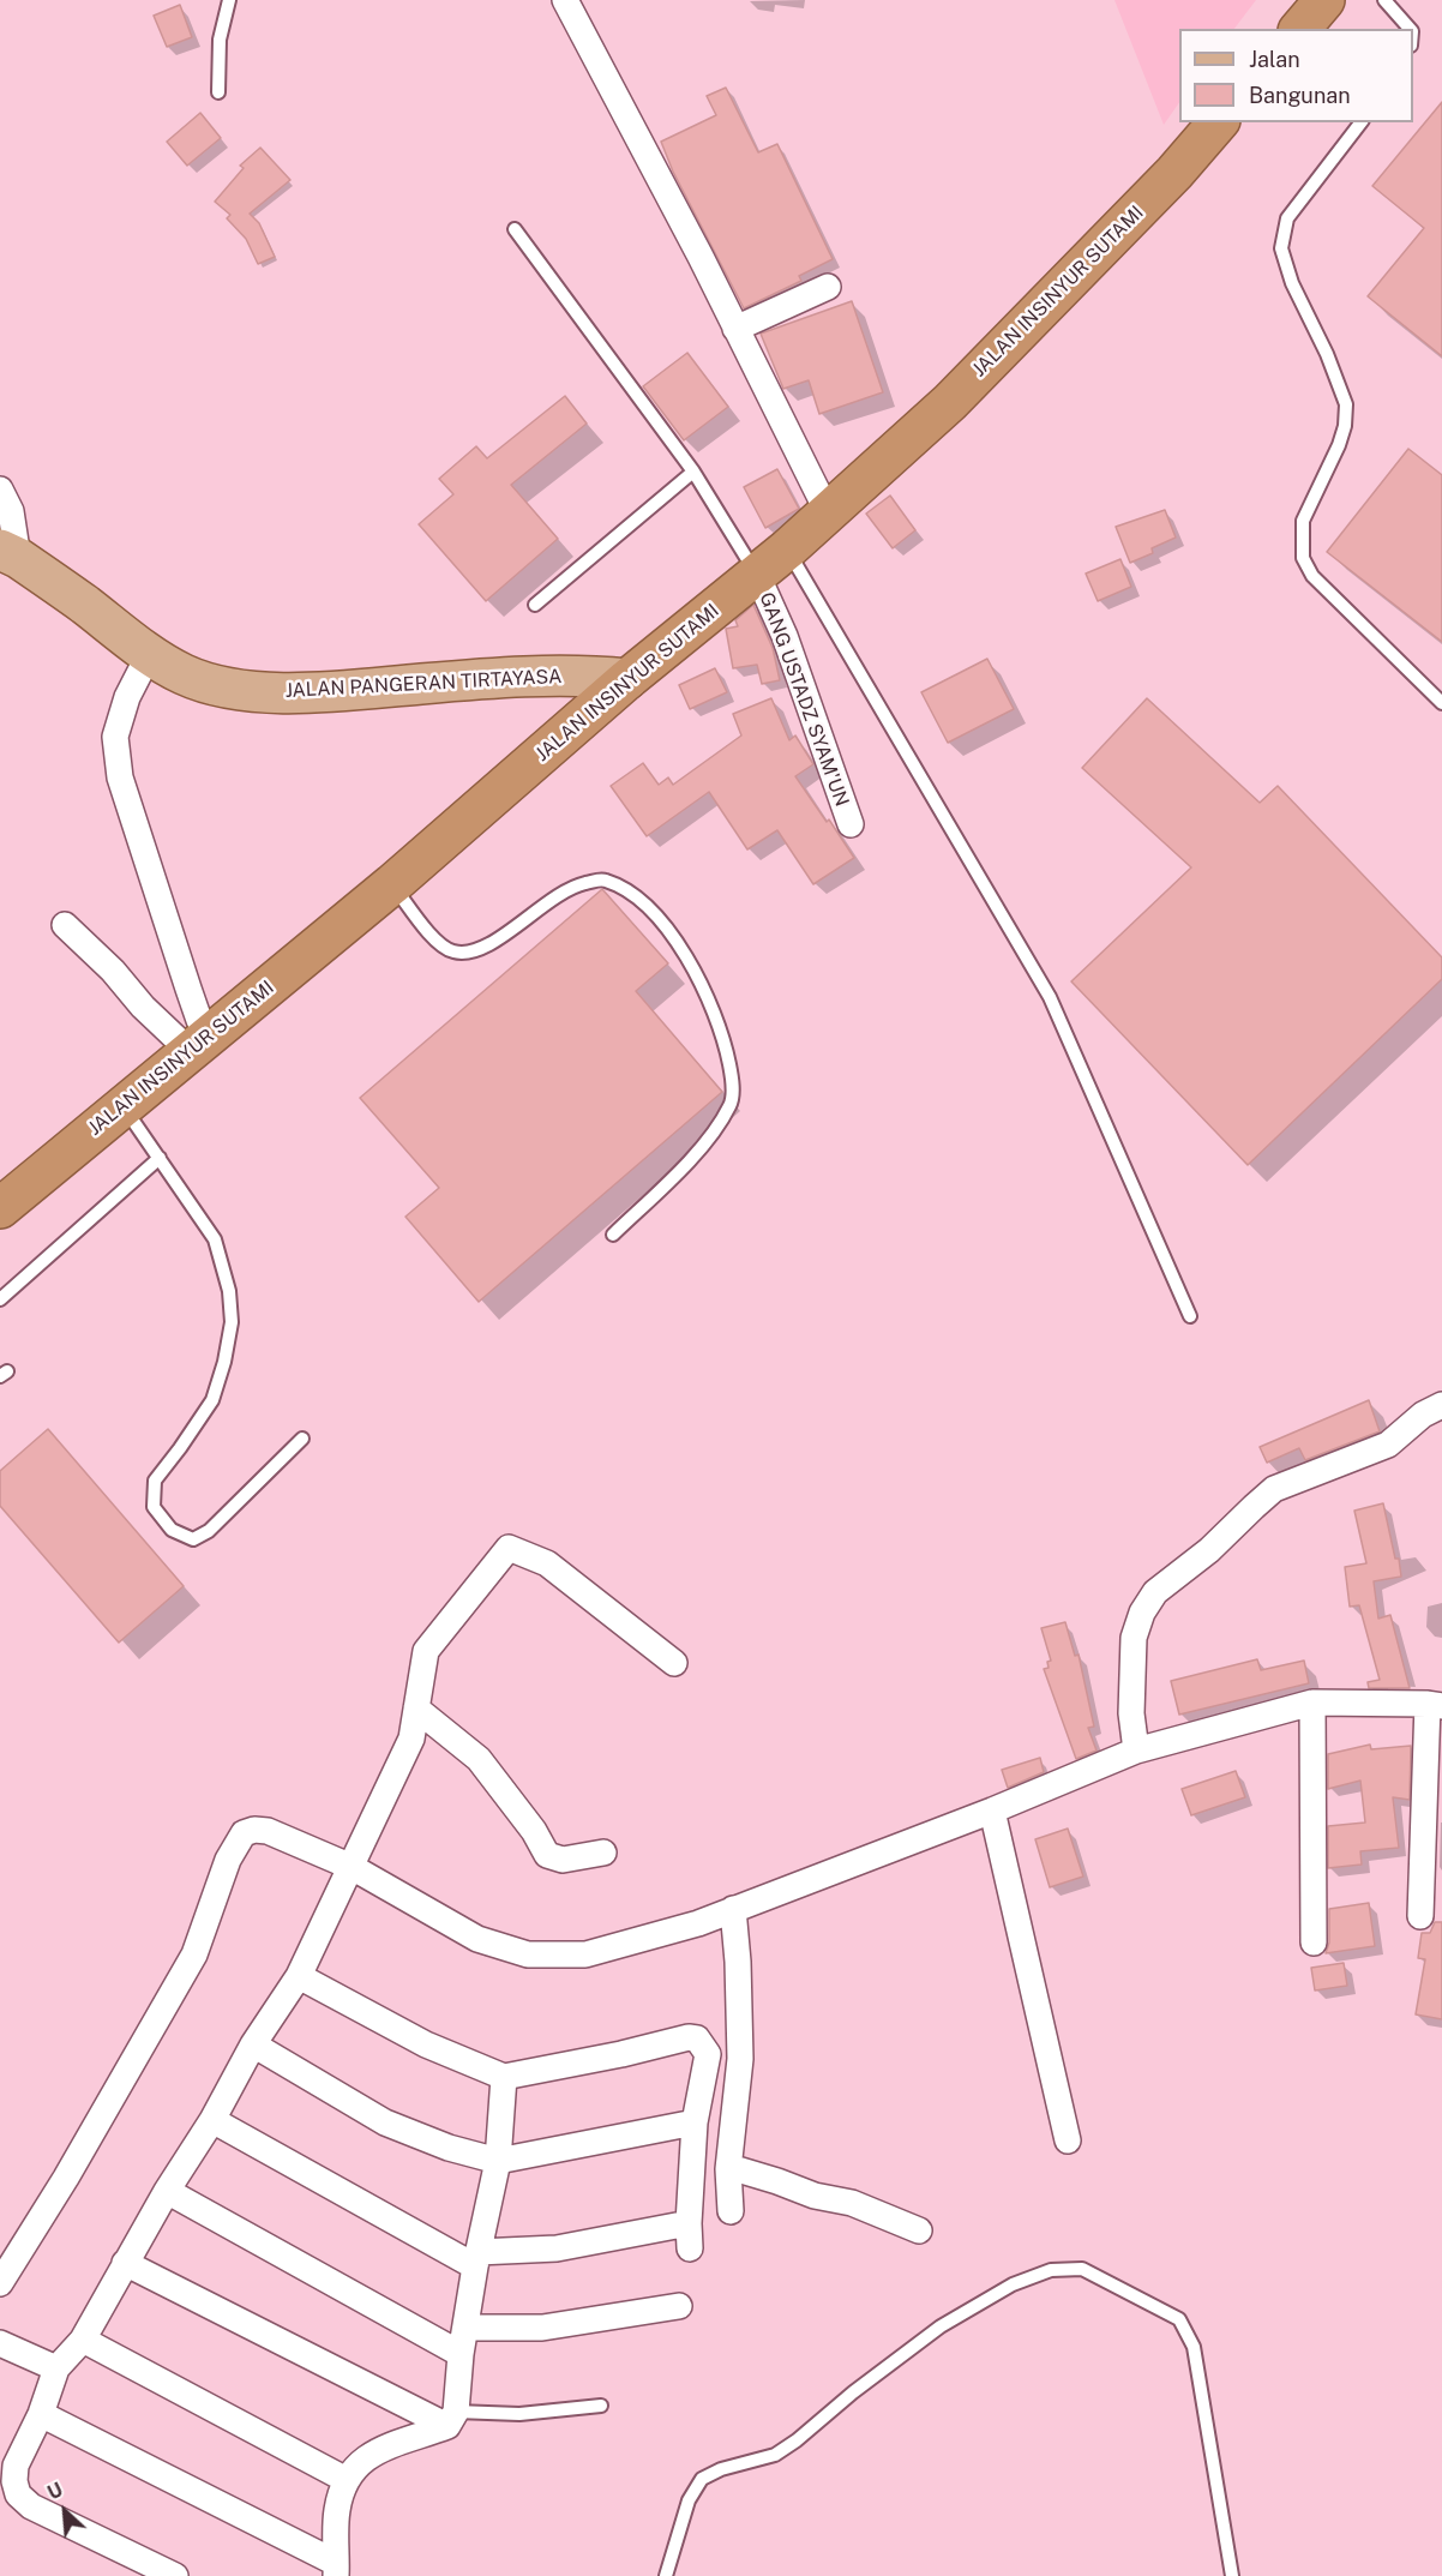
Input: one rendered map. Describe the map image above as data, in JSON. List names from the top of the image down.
{
  "streets": {
    "highway": ["JALAN INSINYUR SUTAMI"],
    "main road": ["JALAN PANGERAN TIRTAYASA"],
    "street": ["GANG USTADZ SYAM'UN"]
  },
  "crossings": [
    ["JALAN INSINYUR SUTAMI", "JALAN PANGERAN TIRTAYASA"],
    ["JALAN INSINYUR SUTAMI", "GANG USTADZ SYAM'UN"]
  ],
  "legend": ["Jalan", "Bangunan"],
  "north": "top left"
}
